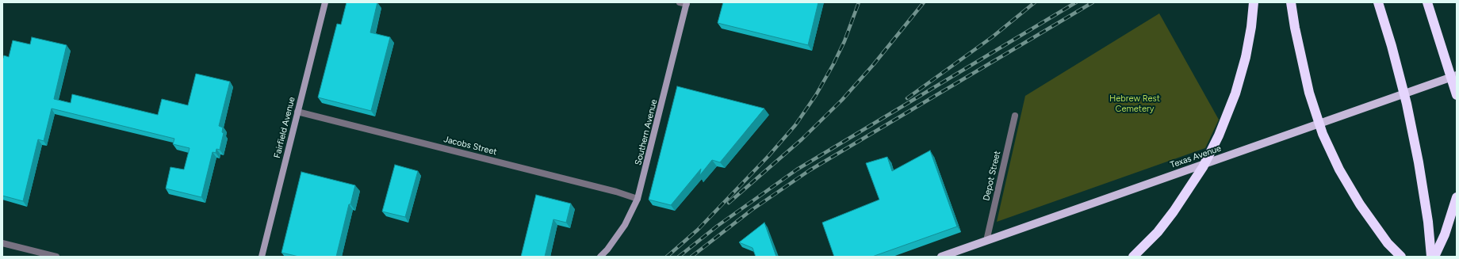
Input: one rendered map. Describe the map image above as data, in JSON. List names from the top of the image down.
{
  "streets": {
    "main road": ["Texas Avenue"],
    "street": [
      "Fairfield Avenue",
      "Southern Avenue",
      "Jacobs Street",
      "Depot Street"
    ]
  },
  "crossings": [
    ["Fairfield Avenue", "Jacobs Street"],
    ["Southern Avenue", "Jacobs Street"],
    ["Texas Avenue", "Depot Street"]
  ],
  "parks": ["Hebrew Rest Cemetery"]
}
